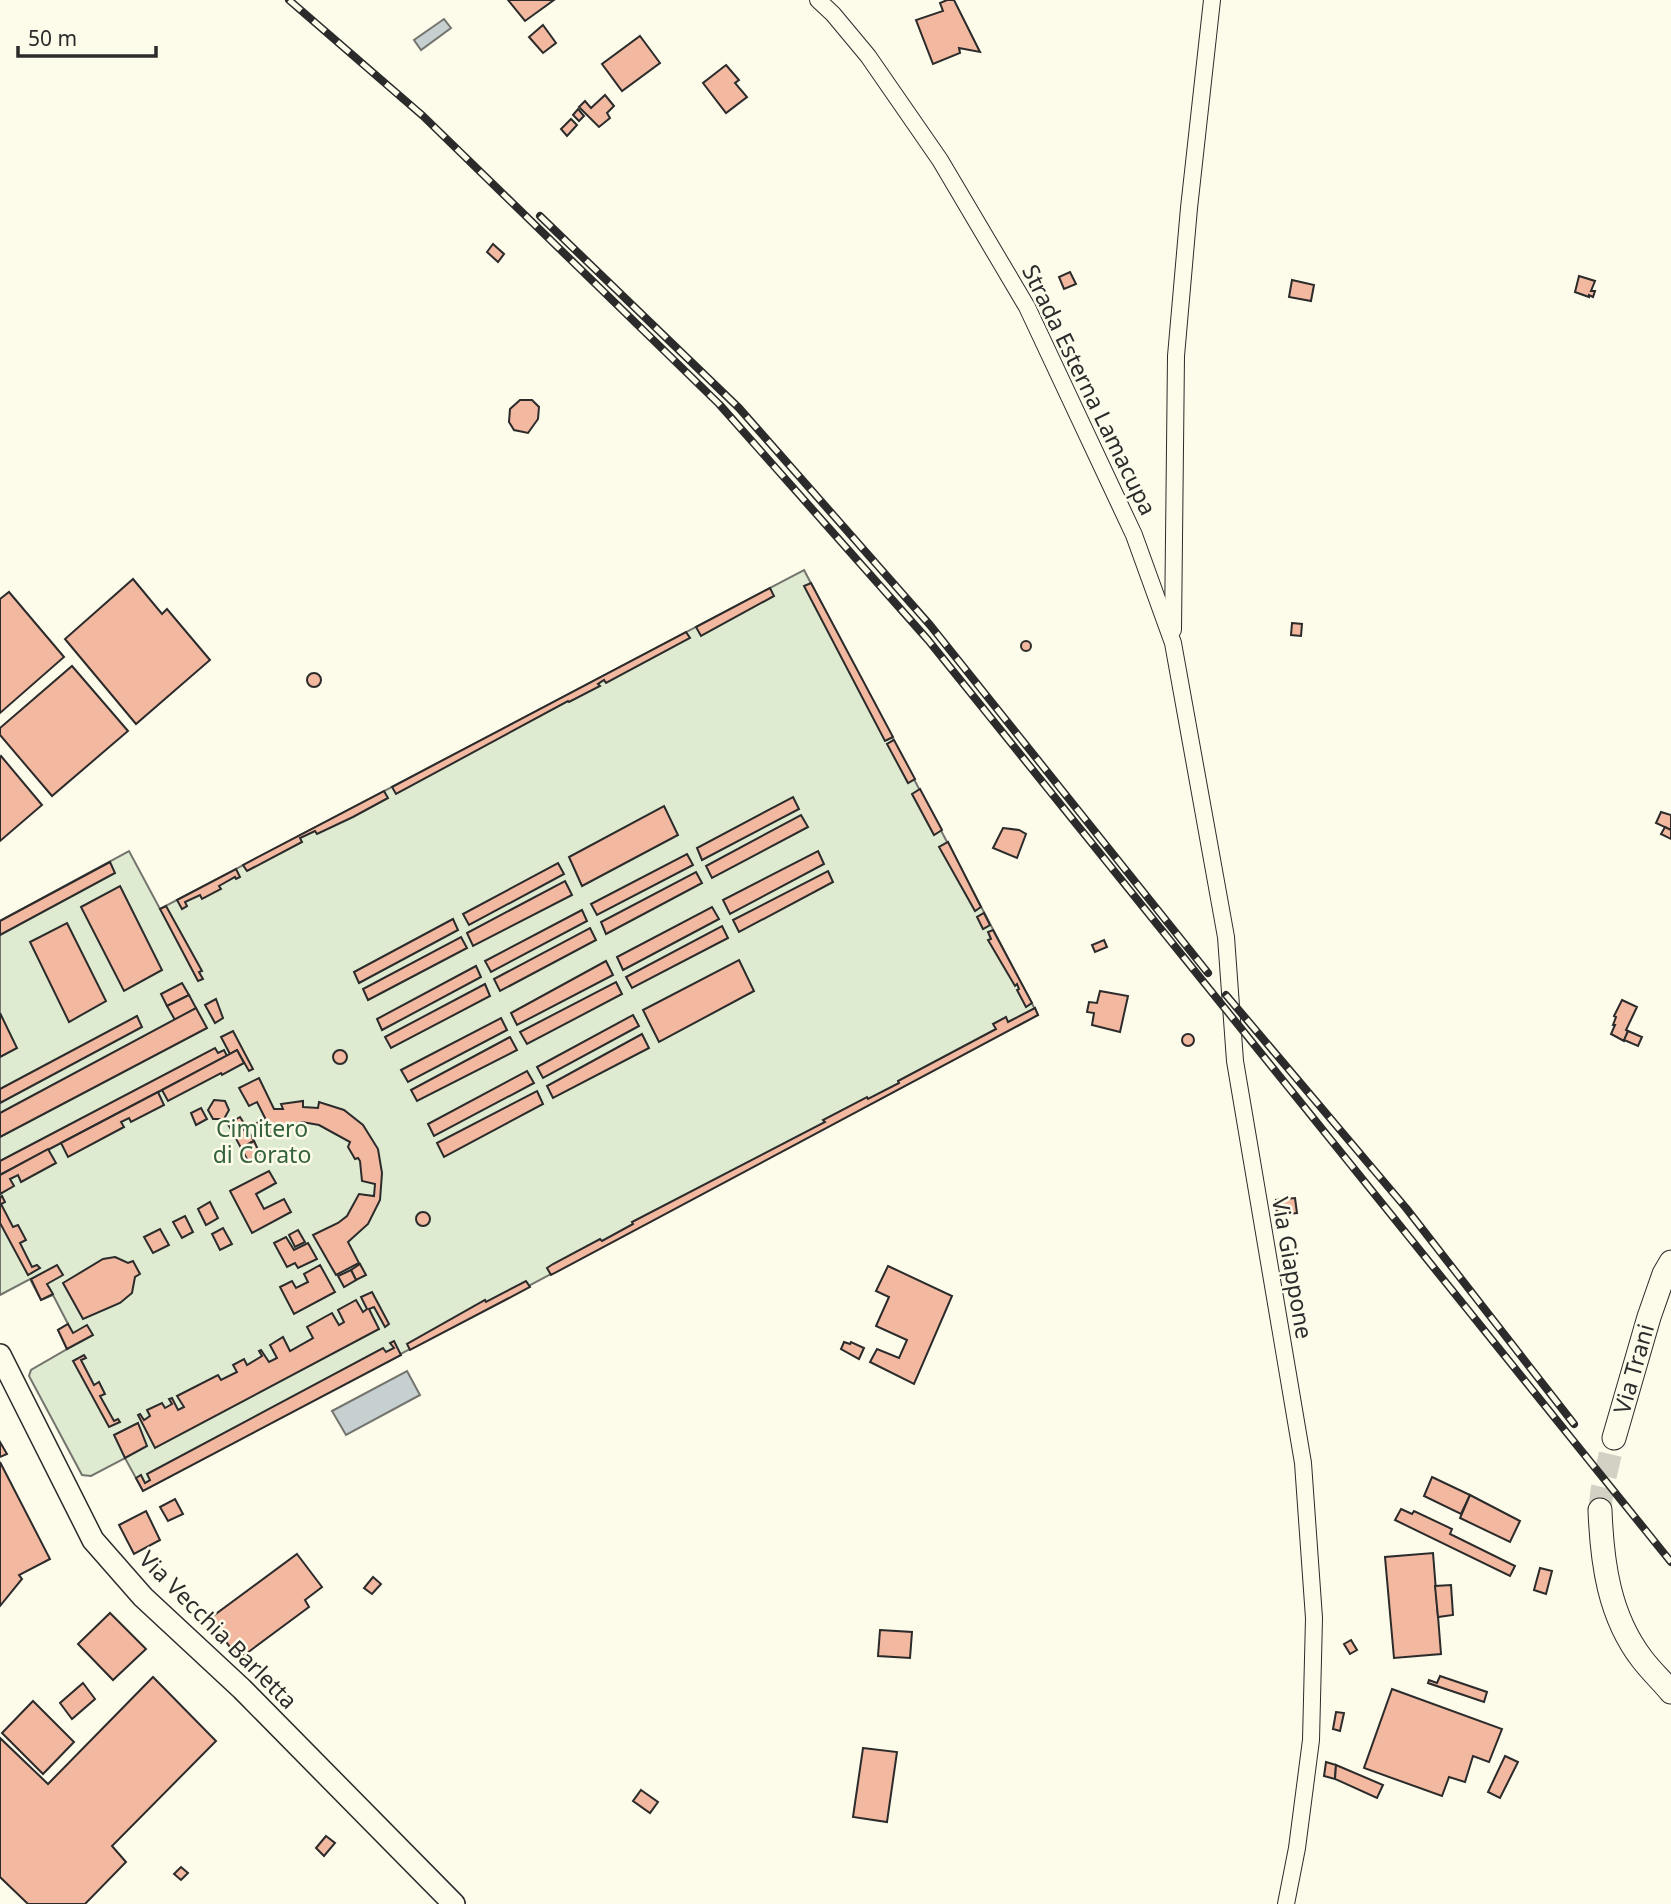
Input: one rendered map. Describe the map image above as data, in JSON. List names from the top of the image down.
{
  "streets": {
    "main road": ["Via Trani"],
    "street": ["Strada Esterna Lamacupa", "Via Giappone", "Via Vecchia Barletta"]
  },
  "crossings": [
    ["Strada Esterna Lamacupa", "Via Giappone"]
  ],
  "parks": ["Cimitero di Corato"],
  "scale_bar": "50 m"
}
